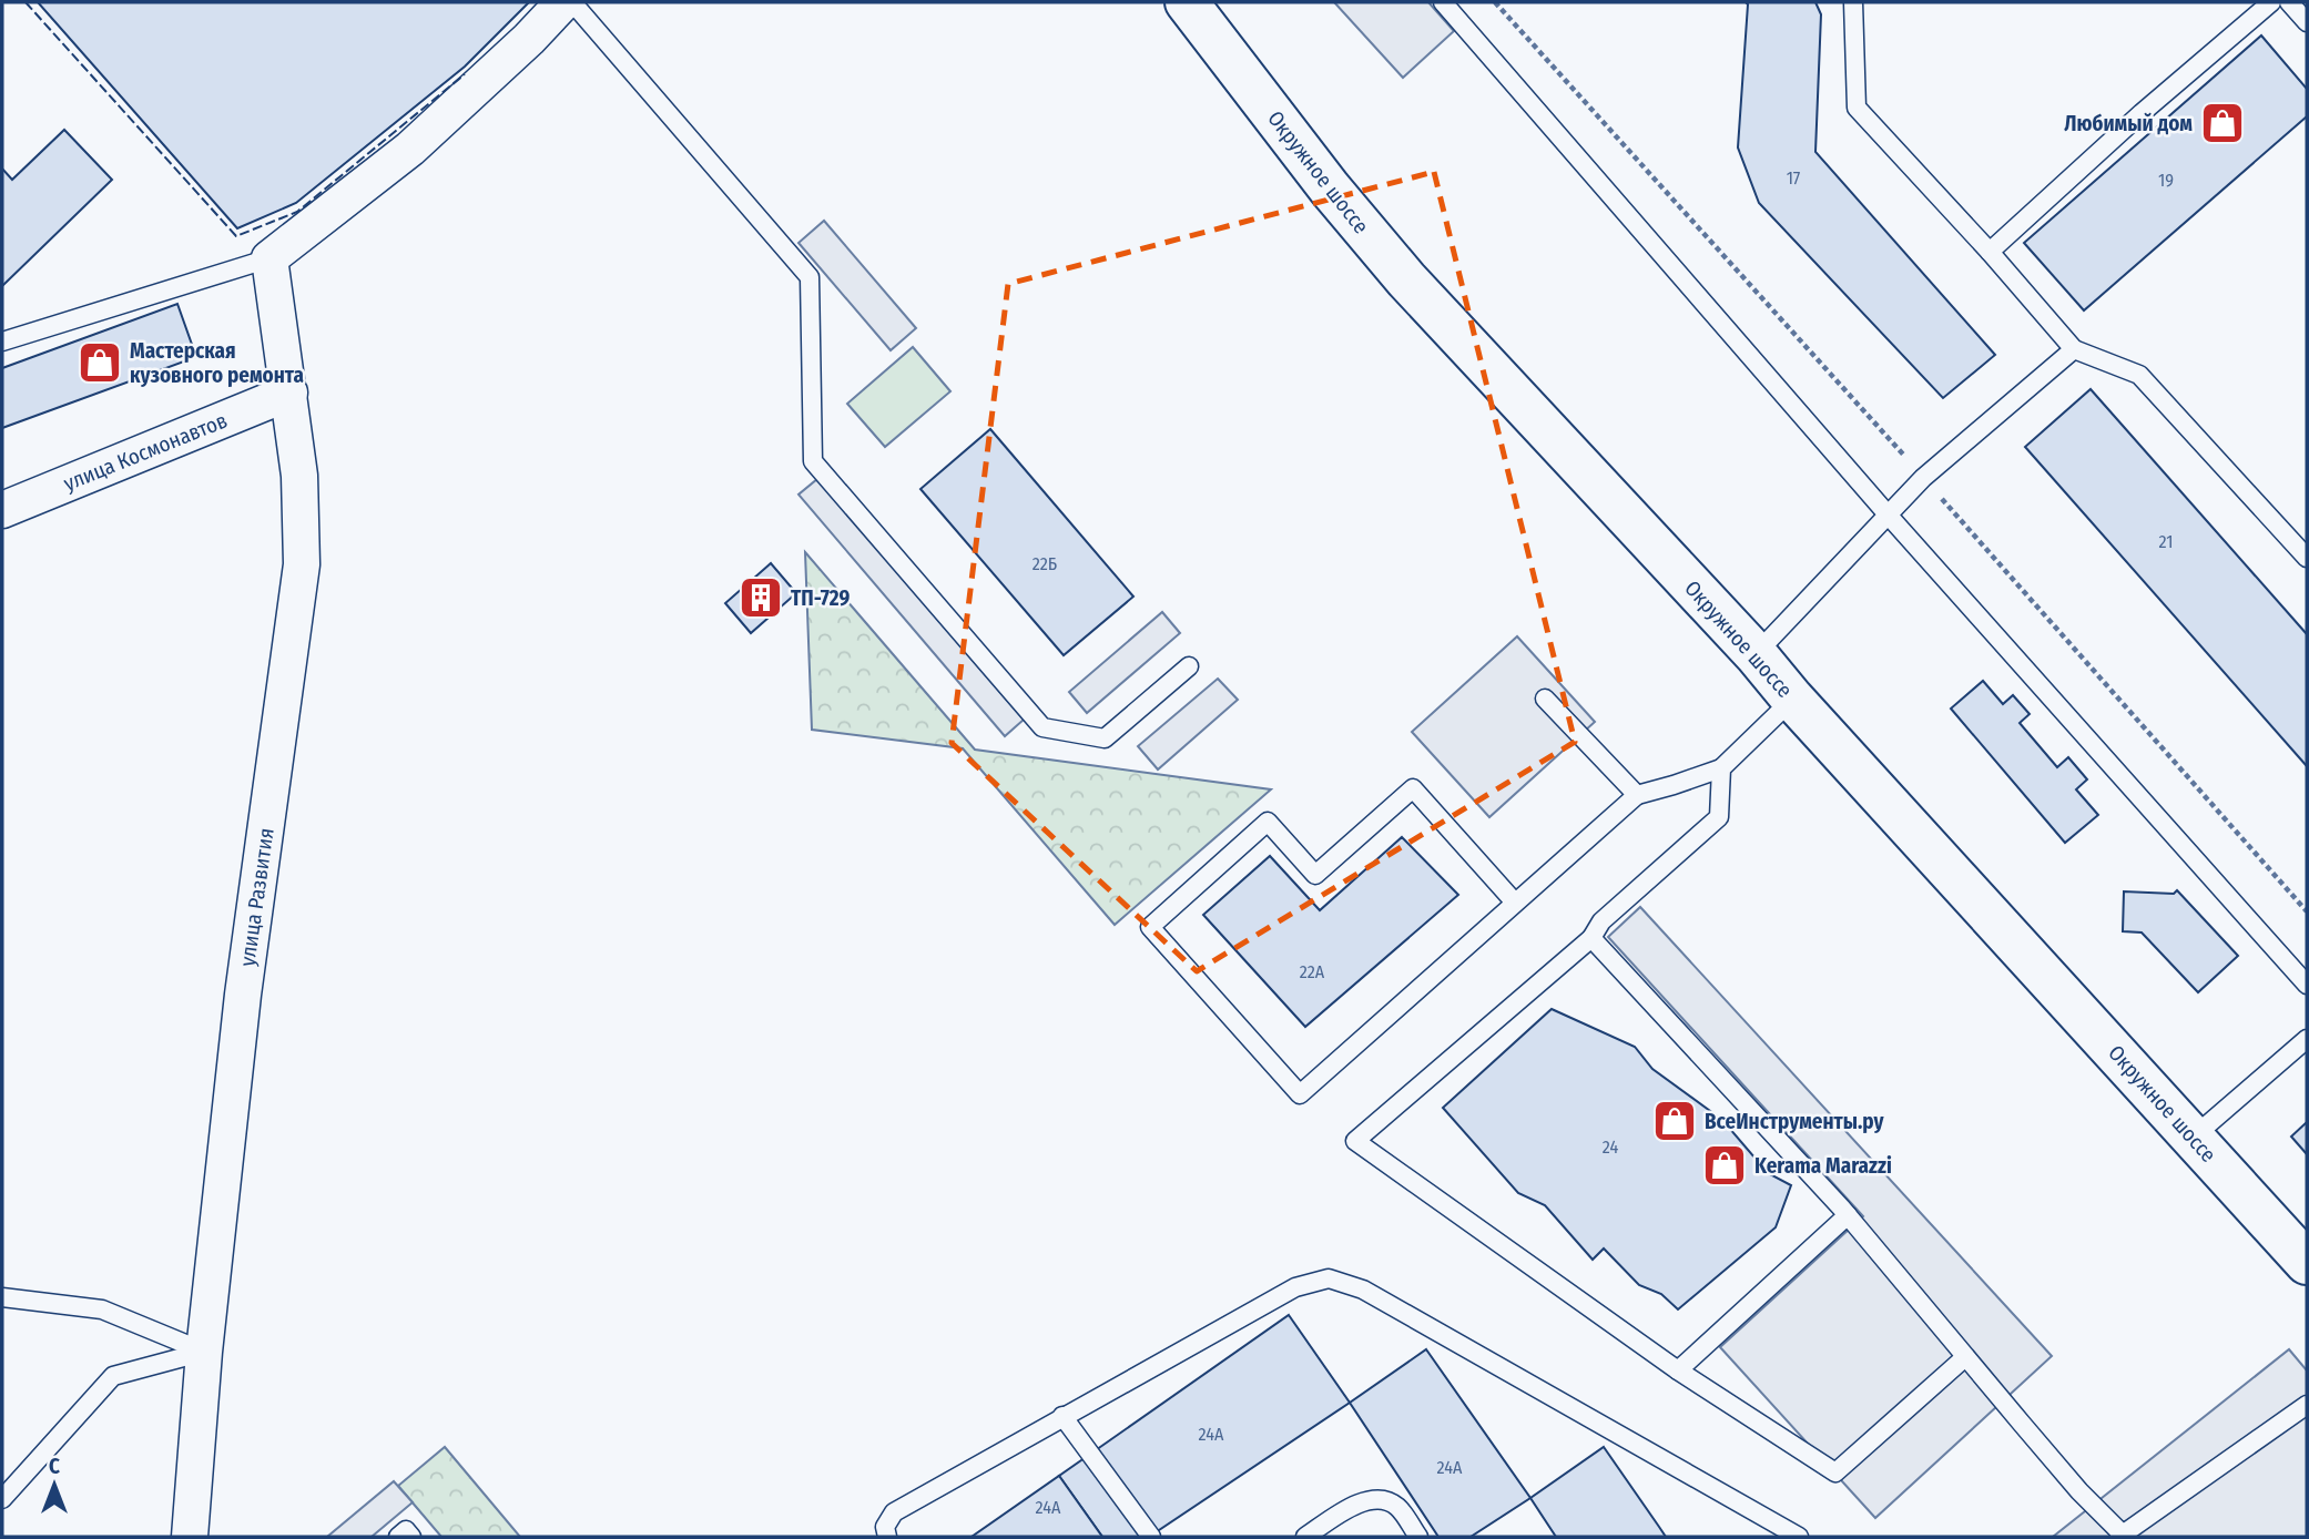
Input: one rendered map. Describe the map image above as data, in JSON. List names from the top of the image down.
{
  "streets": {
    "main road": ["Окружное шоссе"],
    "street": ["улица Космонавтов", "улица Развития"]
  },
  "crossings": [
    ["улица Космонавтов", "улица Развития"]
  ],
  "places": {
    "shop": [
      "Любимый дом",
      "Мастерская кузовного ремонта",
      "ВсеИнструменты.ру",
      "Kerama Marazzi"
    ],
    "building": ["ТП-729"]
  },
  "house_numbers": [
    "17",
    "19",
    "21",
    "22Б",
    "22А",
    "24",
    "24А",
    "24А",
    "24А"
  ],
  "north": "top"
}
